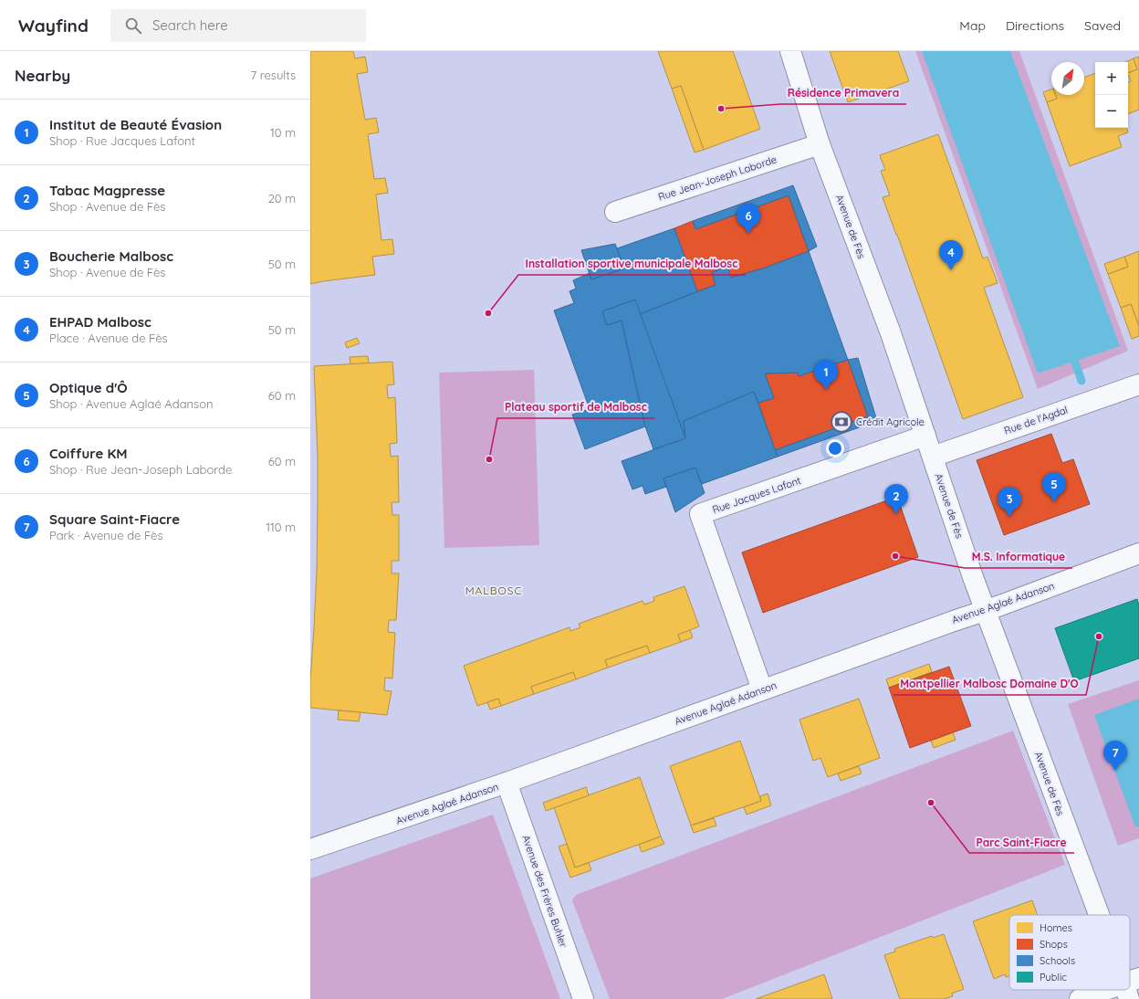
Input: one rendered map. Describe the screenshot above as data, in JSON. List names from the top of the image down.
{
  "streets": {
    "street": [
      "Rue Jean-Joseph Laborde",
      "Avenue de Fès",
      "Rue de l'Agdal",
      "Rue Jacques Lafont",
      "Avenue Aglaé Adanson",
      "Avenue des Frères Buhler"
    ]
  },
  "crossings": [
    ["Rue Jean-Joseph Laborde", "Avenue de Fès"],
    ["Avenue de Fès", "Rue de l'Agdal"],
    ["Avenue de Fès", "Rue Jacques Lafont"],
    ["Avenue de Fès", "Avenue Aglaé Adanson"],
    ["Rue Jacques Lafont", "Avenue Aglaé Adanson"],
    ["Avenue Aglaé Adanson", "Avenue des Frères Buhler"]
  ],
  "districts": ["MALBOSC"],
  "places": {
    "other": [
      "Résidence Primavera",
      "Installation sportive municipale Malbosc",
      "Plateau sportif de Malbosc",
      "M.S. Informatique",
      "Montpellier Malbosc Domaine D'O",
      "Parc Saint-Fiacre"
    ],
    "bank": ["Crédit Agricole"]
  },
  "legend": [
    "Homes",
    "Shops",
    "Schools",
    "Public"
  ],
  "north": "top right",
  "page": {
    "header": "Wayfind",
    "search": "Search here",
    "nav": ["Map", "Directions", "Saved"],
    "heading": ["Nearby", "7 results"],
    "map_buttons": ["+", "−"],
    "list": [
      {
        "mark": "1",
        "name": "Institut de Beauté Évasion",
        "note": "Shop · Rue Jacques Lafont",
        "value": "10 m"
      },
      {
        "mark": "2",
        "name": "Tabac Magpresse",
        "note": "Shop · Avenue de Fès",
        "value": "20 m"
      },
      {
        "mark": "3",
        "name": "Boucherie Malbosc",
        "note": "Shop · Avenue de Fès",
        "value": "50 m"
      },
      {
        "mark": "4",
        "name": "EHPAD Malbosc",
        "note": "Place · Avenue de Fès",
        "value": "50 m"
      },
      {
        "mark": "5",
        "name": "Optique d'Ô",
        "note": "Shop · Avenue Aglaé Adanson",
        "value": "60 m"
      },
      {
        "mark": "6",
        "name": "Coiffure KM",
        "note": "Shop · Rue Jean-Joseph Laborde",
        "value": "60 m"
      },
      {
        "mark": "7",
        "name": "Square Saint-Fiacre",
        "note": "Park · Avenue de Fès",
        "value": "110 m"
      }
    ],
    "pins": [
      "6",
      "4",
      "1",
      "5",
      "2",
      "3",
      "7"
    ]
  }
}
